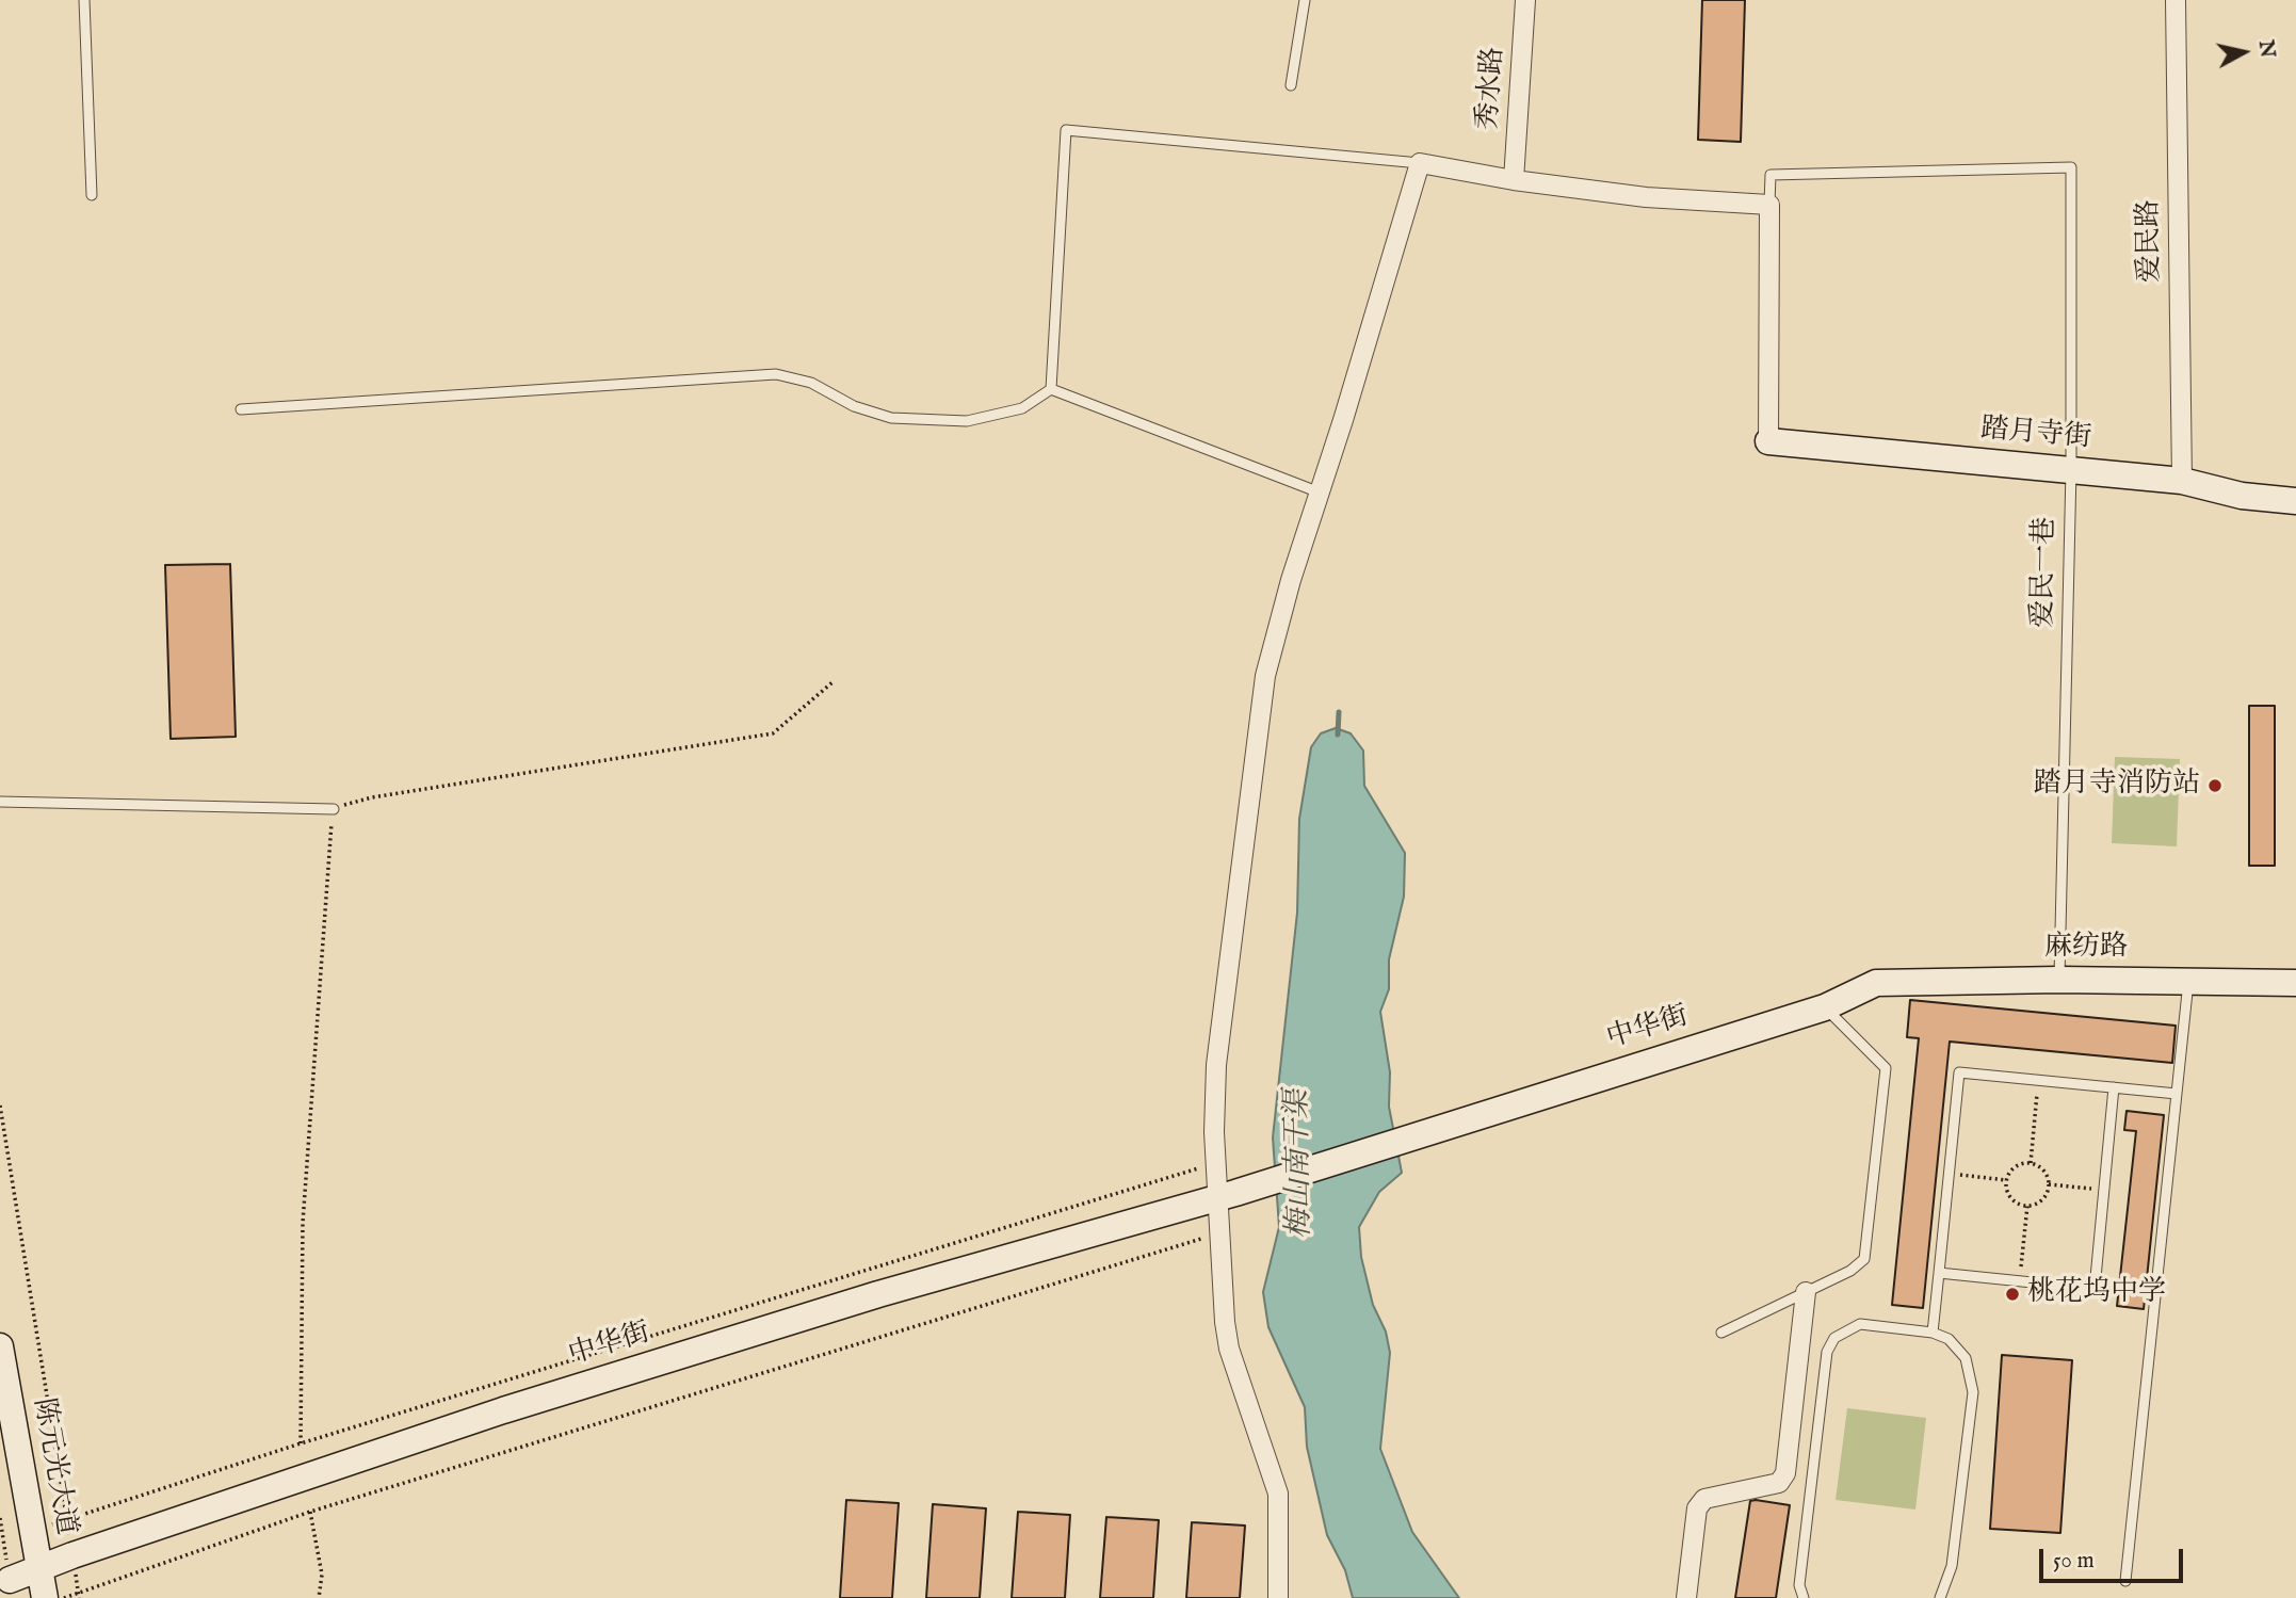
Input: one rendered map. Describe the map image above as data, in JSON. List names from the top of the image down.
{
  "streets": {
    "main road": [
      "踏月寺街",
      "麻纺路",
      "中华街",
      "陈元光大道"
    ],
    "street": ["秀水路", "爱民路"],
    "lane": ["爱民一巷"]
  },
  "crossings": [
    ["爱民路", "踏月寺街"],
    ["踏月寺街", "爱民一巷"],
    ["爱民一巷", "麻纺路"],
    ["麻纺路", "中华街"],
    ["中华街", "陈元光大道"]
  ],
  "water": ["梅山南干渠"],
  "places": ["踏月寺消防站", "桃花坞中学"],
  "scale_bar": "50 m",
  "north": "right"
}
